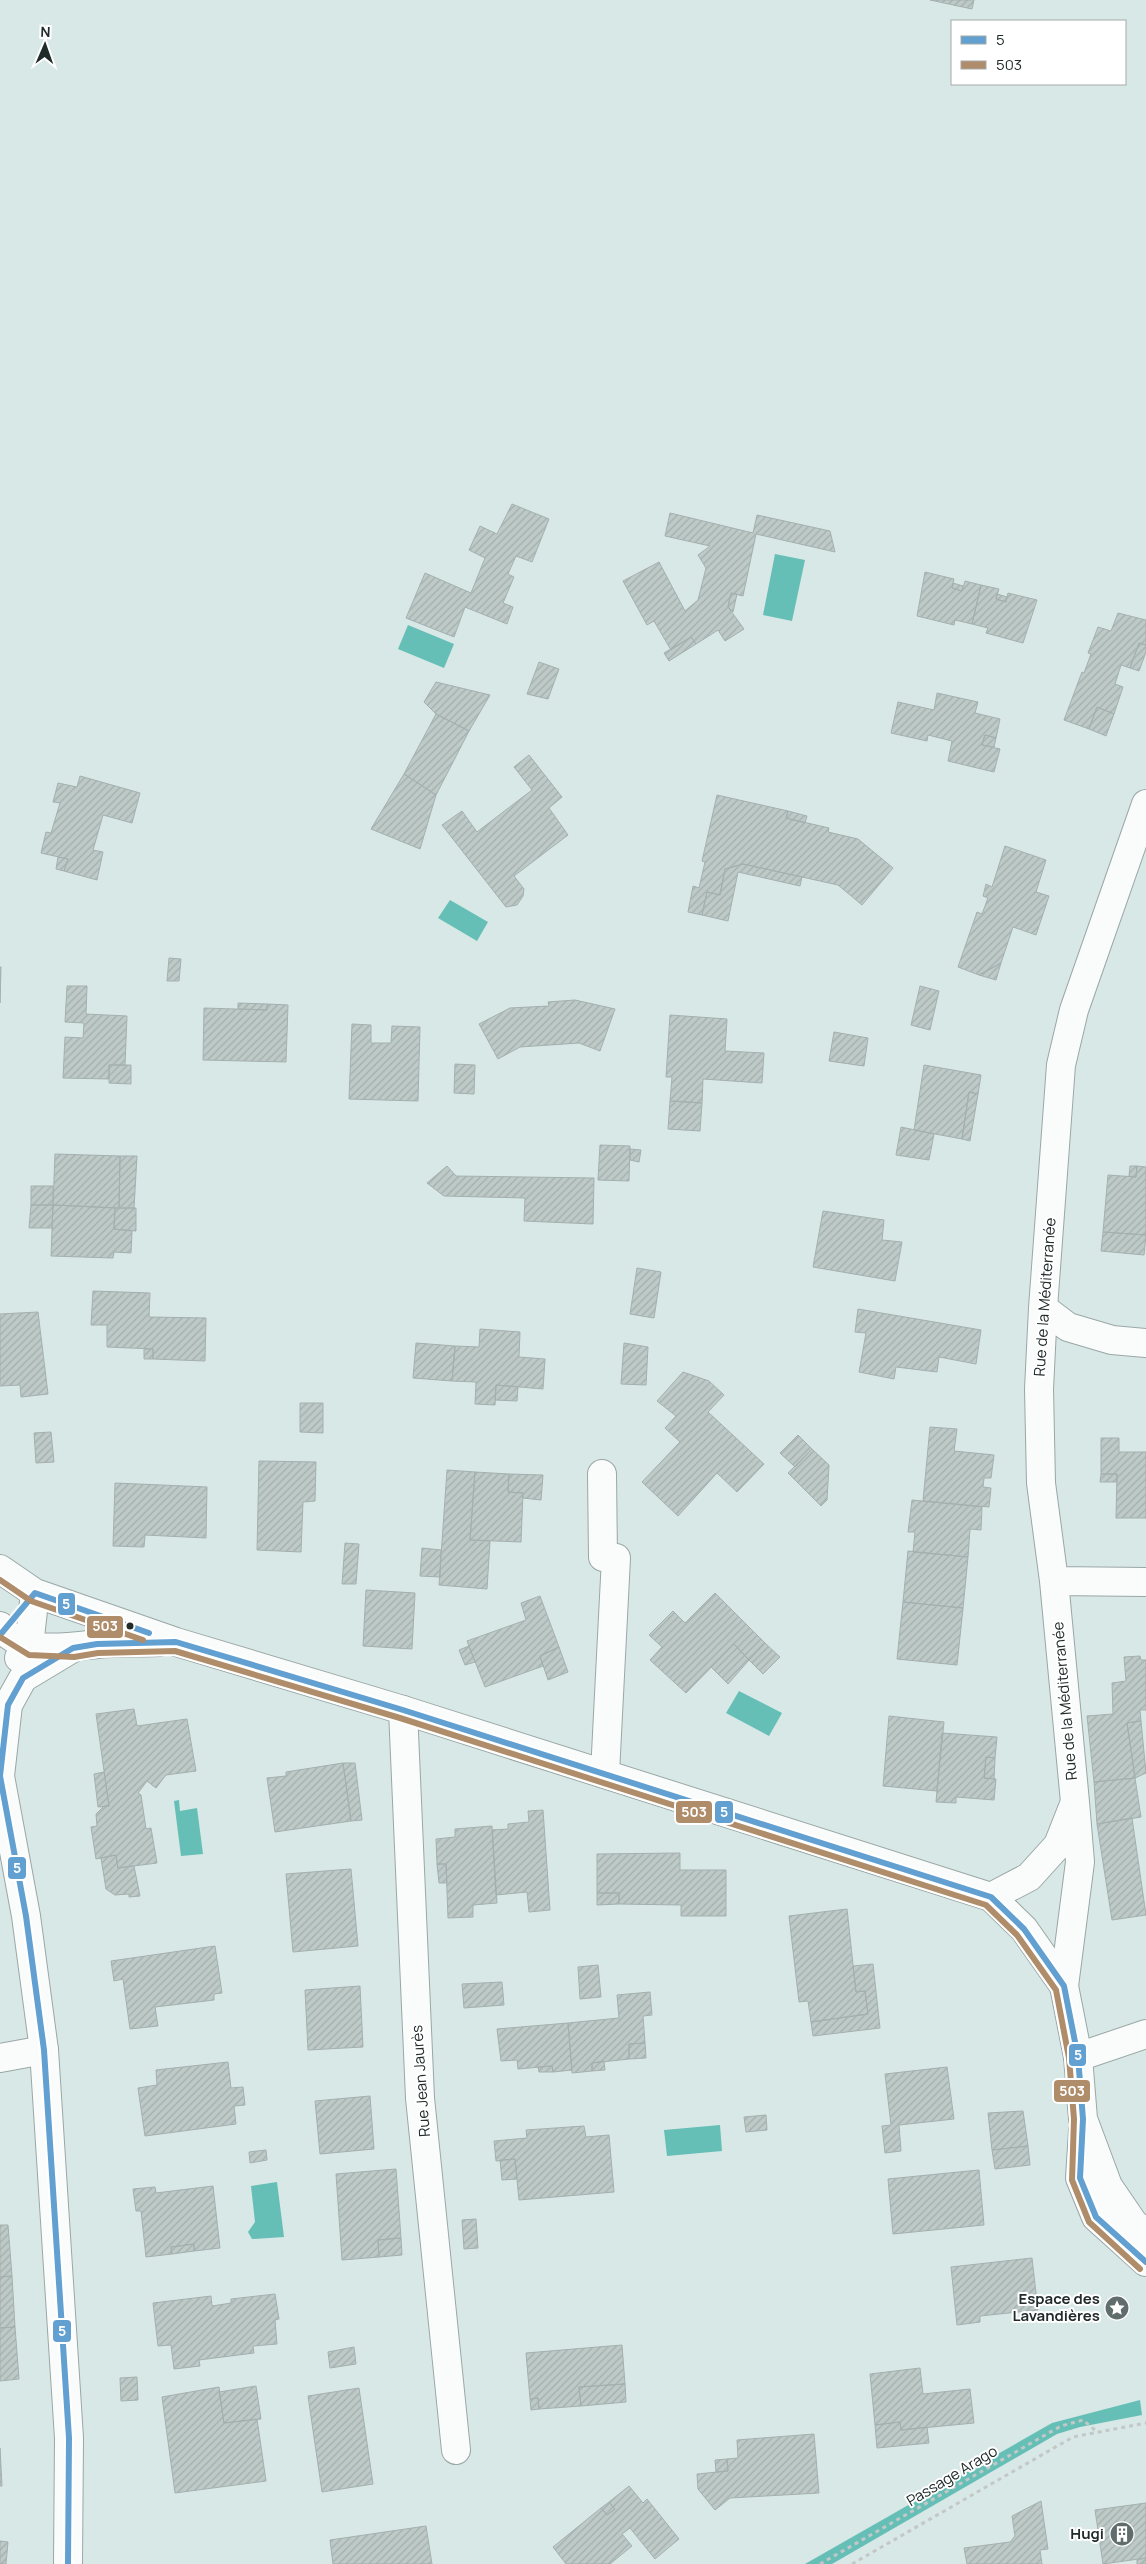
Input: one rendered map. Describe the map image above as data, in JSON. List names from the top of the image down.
{
  "streets": {
    "main road": ["Rue de la Méditerranée", "Rue Jean Jaurès"],
    "path": ["Passage Arago"]
  },
  "places": {
    "place": ["Espace des Lavandières"],
    "building": ["Hugi"]
  },
  "lines": ["transit line 503", "transit line 5"],
  "legend": ["5", "503"],
  "north": "top"
}
